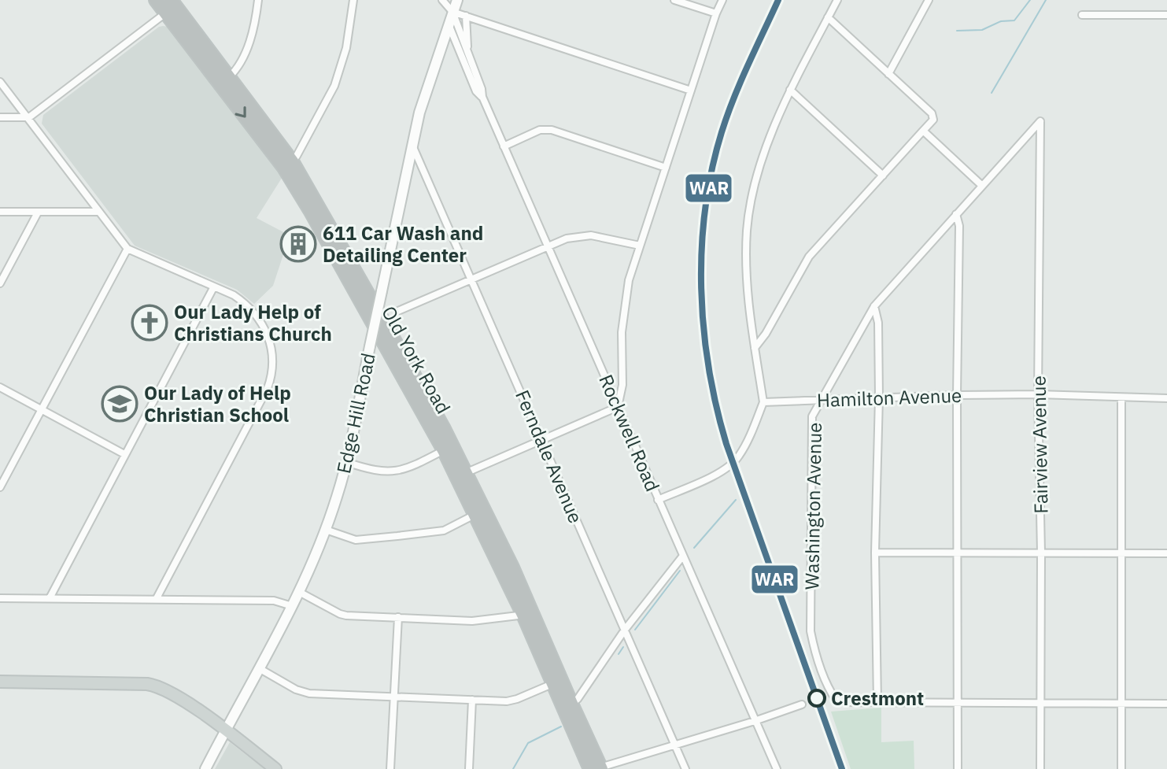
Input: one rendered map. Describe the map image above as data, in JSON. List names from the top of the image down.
{
  "streets": {
    "highway": ["Old York Road"],
    "street": [
      "Hamilton Avenue",
      "Edge Hill Road",
      "Rockwell Road",
      "Fairview Avenue",
      "Ferndale Avenue",
      "Washington Avenue"
    ]
  },
  "crossings": [
    ["Hamilton Avenue", "Fairview Avenue"],
    ["Hamilton Avenue", "Washington Avenue"],
    ["Edge Hill Road", "Rockwell Road"],
    ["Edge Hill Road", "Ferndale Avenue"],
    ["Fairview Avenue", "Washington Avenue"]
  ],
  "places": {
    "building": ["611 Car Wash and Detailing Center"],
    "church": ["Our Lady Help of Christians Church"],
    "school or university": ["Our Lady of Help Christian School"],
    "other": ["Crestmont"]
  },
  "lines": ["transit line WAR"]
}
